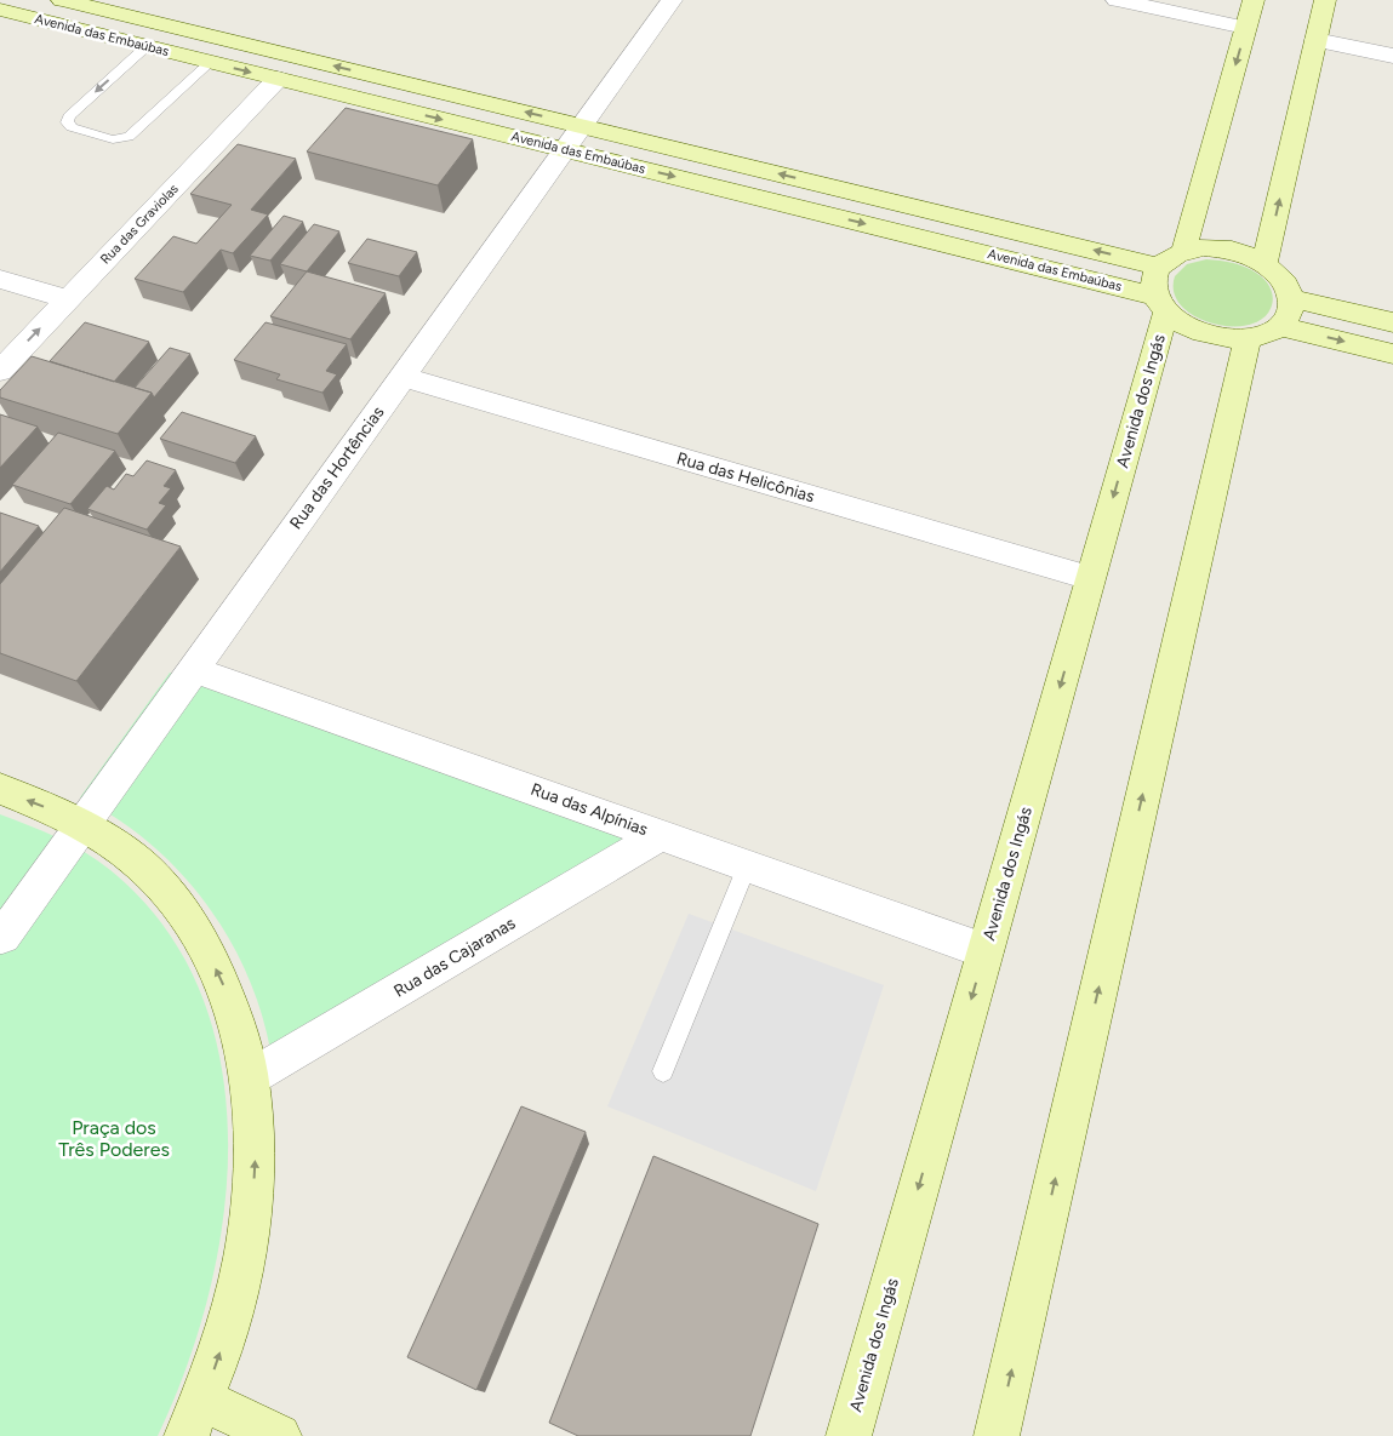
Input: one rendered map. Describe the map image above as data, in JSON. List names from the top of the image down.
{
  "streets": {
    "street": [
      "Avenida das Embaúbas",
      "Rua das Graviolas",
      "Avenida dos Ingás",
      "Rua das Hortências",
      "Rua das Helicônias",
      "Rua das Alpínias",
      "Rua das Cajaranas"
    ]
  },
  "crossings": [
    ["Avenida das Embaúbas", "Rua das Graviolas"],
    ["Avenida das Embaúbas", "Avenida dos Ingás"],
    ["Avenida das Embaúbas", "Rua das Hortências"],
    ["Avenida dos Ingás", "Rua das Helicônias"],
    ["Avenida dos Ingás", "Rua das Alpínias"],
    ["Rua das Hortências", "Rua das Helicônias"],
    ["Rua das Hortências", "Rua das Alpínias"],
    ["Rua das Alpínias", "Rua das Cajaranas"]
  ],
  "parks": ["Praça dos Três Poderes"]
}
